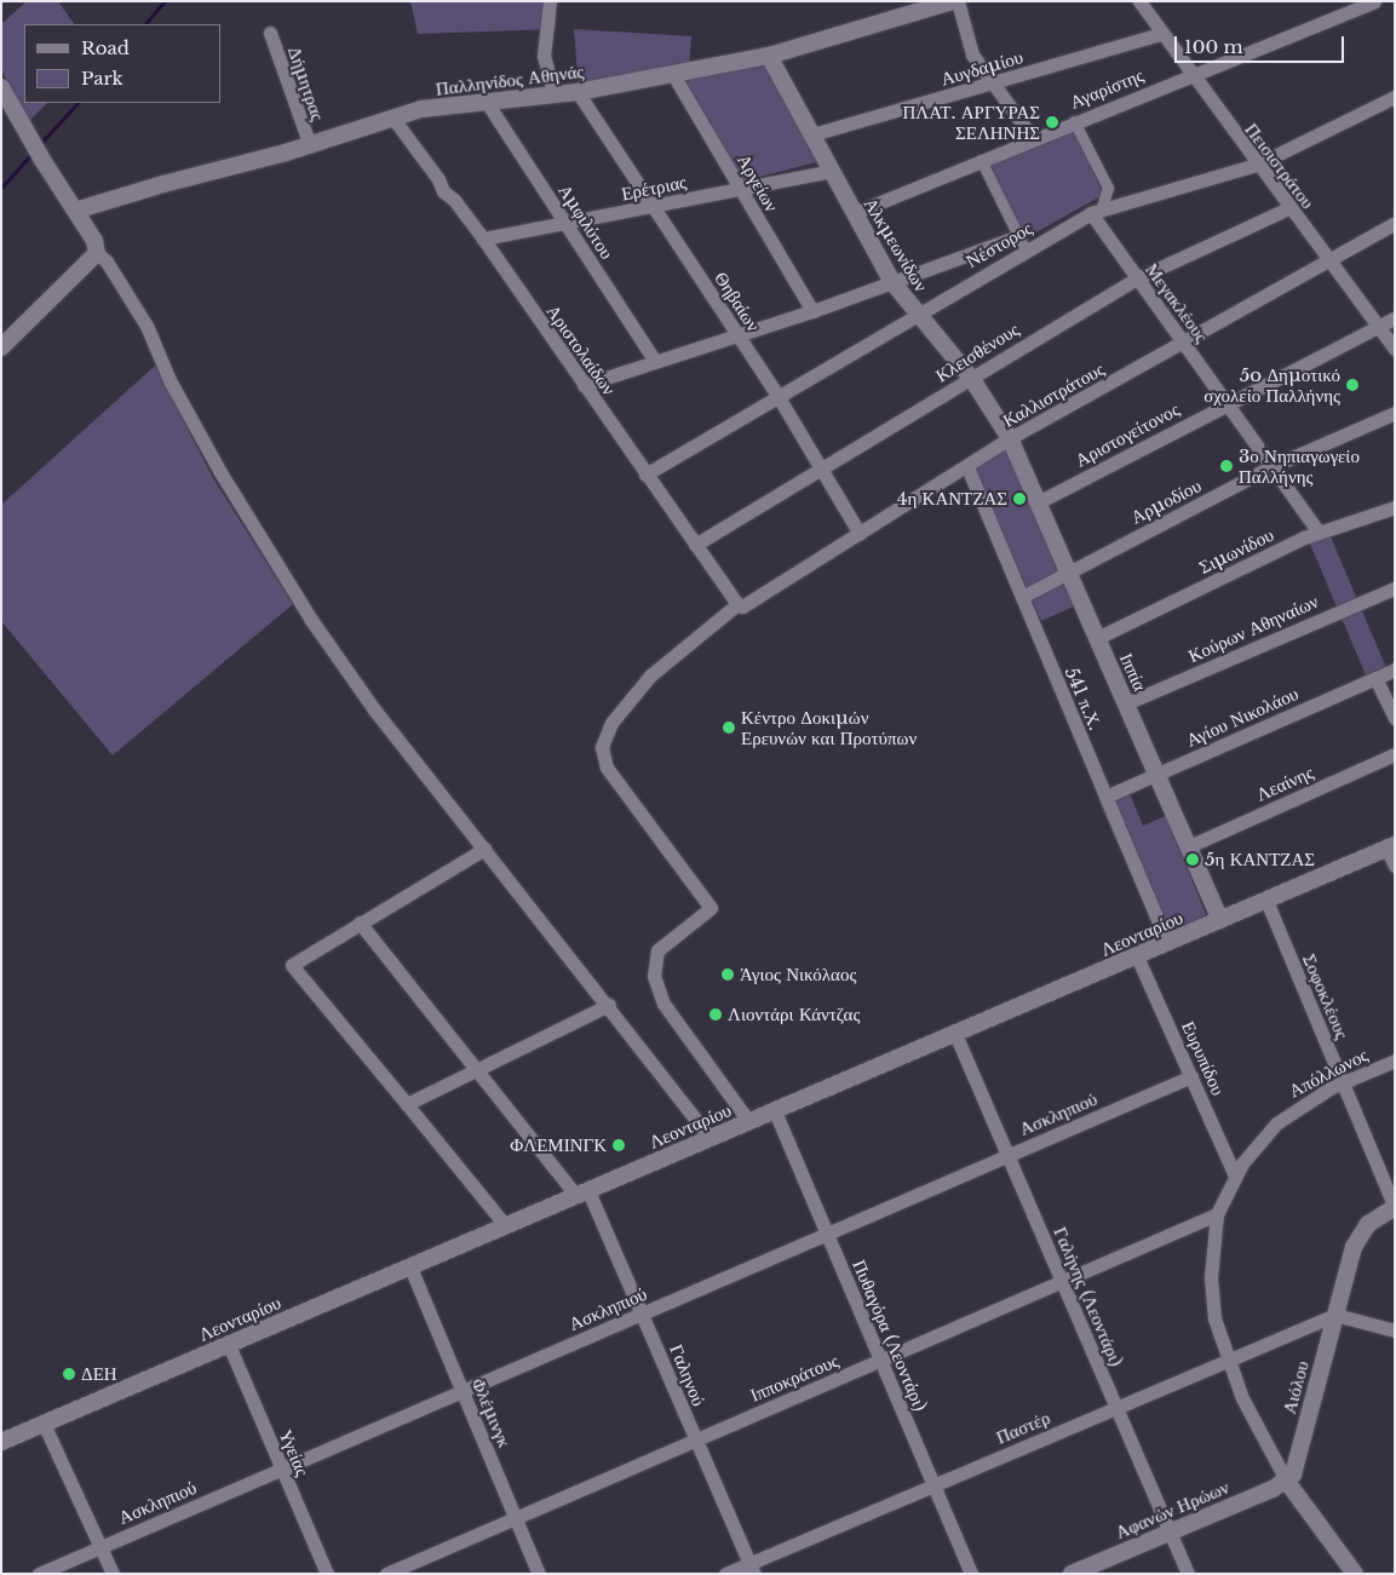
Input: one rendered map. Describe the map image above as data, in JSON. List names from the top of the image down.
{
  "streets": {
    "street": [
      "Αυγδαμίου",
      "Παλληνίδος Αθηνάς",
      "Δήμητρας",
      "Αγαρίστης",
      "Πεισιστράτου",
      "Αργείων",
      "Ερέτριας",
      "Αμφιλύτου",
      "Αλκμεωνίδων",
      "Νέστορος",
      "Θηβαίων",
      "Μεγακλέους",
      "Αριστολαίδων",
      "Κλεισθένους",
      "Καλλιστράτους",
      "Αριστογείτονος",
      "Αρμοδίου",
      "Σιμωνίδου",
      "Κούρων Αθηναίων",
      "Ιππία",
      "541 π.Χ.",
      "Αγίου Νικολάου",
      "Λεαίνης",
      "Λεονταρίου",
      "Σοφοκλέους",
      "Ευρυπίδου",
      "Απόλλωνος",
      "Ασκληπιού",
      "Γαλήνης (Λεοντάρι)",
      "Πυθαγόρα (Λεοντάρι)",
      "Γαληνού",
      "Ιπποκράτους",
      "Αιόλου",
      "Φλέμινγκ",
      "Παστέρ",
      "Υγείας",
      "Αφανών Ηρώων"
    ]
  },
  "crossings": [
    ["Αυγδαμίου", "Πεισιστράτου"],
    ["Αυγδαμίου", "Αλκμεωνίδων"],
    ["Παλληνίδος Αθηνάς", "Δήμητρας"],
    ["Παλληνίδος Αθηνάς", "Αργείων"],
    ["Παλληνίδος Αθηνάς", "Αμφιλύτου"],
    ["Παλληνίδος Αθηνάς", "Αλκμεωνίδων"],
    ["Παλληνίδος Αθηνάς", "Θηβαίων"],
    ["Παλληνίδος Αθηνάς", "Αριστολαίδων"],
    ["Αγαρίστης", "Πεισιστράτου"],
    ["Αγαρίστης", "Αλκμεωνίδων"],
    ["Πεισιστράτου", "Νέστορος"],
    ["Πεισιστράτου", "Κλεισθένους"],
    ["Πεισιστράτου", "Καλλιστράτους"],
    ["Πεισιστράτου", "Αριστογείτονος"],
    ["Αργείων", "Ερέτριας"],
    ["Αργείων", "Νέστορος"],
    ["Ερέτριας", "Αμφιλύτου"],
    ["Ερέτριας", "Αλκμεωνίδων"],
    ["Ερέτριας", "Θηβαίων"],
    ["Ερέτριας", "Αριστολαίδων"],
    ["Αμφιλύτου", "Νέστορος"],
    ["Αλκμεωνίδων", "Νέστορος"],
    ["Αλκμεωνίδων", "Κλεισθένους"],
    ["Αλκμεωνίδων", "Καλλιστράτους"],
    ["Αλκμεωνίδων", "Ιππία"],
    ["Νέστορος", "Θηβαίων"],
    ["Νέστορος", "Μεγακλέους"],
    ["Νέστορος", "Αριστολαίδων"],
    ["Θηβαίων", "Κλεισθένους"],
    ["Θηβαίων", "Καλλιστράτους"],
    ["Μεγακλέους", "Κλεισθένους"],
    ["Μεγακλέους", "Καλλιστράτους"],
    ["Μεγακλέους", "Αριστογείτονος"],
    ["Μεγακλέους", "Αρμοδίου"],
    ["Μεγακλέους", "Σιμωνίδου"],
    ["Αριστολαίδων", "Κλεισθένους"],
    ["Αριστολαίδων", "Καλλιστράτους"],
    ["Καλλιστράτους", "Ιππία"],
    ["Καλλιστράτους", "541 π.Χ."],
    ["Καλλιστράτους", "Λεονταρίου"],
    ["Αριστογείτονος", "Ιππία"],
    ["Αρμοδίου", "Ιππία"],
    ["Αρμοδίου", "541 π.Χ."],
    ["Σιμωνίδου", "Ιππία"],
    ["Κούρων Αθηναίων", "Ιππία"],
    ["Ιππία", "Αγίου Νικολάου"],
    ["Ιππία", "Λεαίνης"],
    ["Ιππία", "Λεονταρίου"],
    ["541 π.Χ.", "Αγίου Νικολάου"],
    ["541 π.Χ.", "Λεονταρίου"],
    ["Λεονταρίου", "Σοφοκλέους"],
    ["Λεονταρίου", "Ευρυπίδου"],
    ["Λεονταρίου", "Γαλήνης (Λεοντάρι)"],
    ["Λεονταρίου", "Πυθαγόρα (Λεοντάρι)"],
    ["Λεονταρίου", "Γαληνού"],
    ["Λεονταρίου", "Φλέμινγκ"],
    ["Λεονταρίου", "Υγείας"],
    ["Σοφοκλέους", "Απόλλωνος"],
    ["Σοφοκλέους", "Αιόλου"],
    ["Ευρυπίδου", "Απόλλωνος"],
    ["Ευρυπίδου", "Ασκληπιού"],
    ["Απόλλωνος", "Ιπποκράτους"],
    ["Απόλλωνος", "Αιόλου"],
    ["Απόλλωνος", "Παστέρ"],
    ["Απόλλωνος", "Αφανών Ηρώων"],
    ["Ασκληπιού", "Γαλήνης (Λεοντάρι)"],
    ["Ασκληπιού", "Πυθαγόρα (Λεοντάρι)"],
    ["Ασκληπιού", "Γαληνού"],
    ["Ασκληπιού", "Φλέμινγκ"],
    ["Ασκληπιού", "Υγείας"],
    ["Γαλήνης (Λεοντάρι)", "Ιπποκράτους"],
    ["Γαλήνης (Λεοντάρι)", "Παστέρ"],
    ["Γαλήνης (Λεοντάρι)", "Αφανών Ηρώων"],
    ["Πυθαγόρα (Λεοντάρι)", "Ιπποκράτους"],
    ["Πυθαγόρα (Λεοντάρι)", "Παστέρ"],
    ["Γαληνού", "Ιπποκράτους"],
    ["Γαληνού", "Παστέρ"],
    ["Ιπποκράτους", "Φλέμινγκ"],
    ["Αιόλου", "Παστέρ"],
    ["Αιόλου", "Αφανών Ηρώων"]
  ],
  "places": [
    "ΠΛΑΤ. ΑΡΓΥΡΑΣ ΣΕΛΗΝΗΣ",
    "5o Δημοτικό σχολείο Παλλήνης",
    "3ο Νηπιαγωγείο Παλλήνης",
    "4η ΚΑΝΤΖΑΣ",
    "Κέντρο Δοκιμών Ερευνών και Προτύπων",
    "5η ΚΑΝΤΖΑΣ",
    "Άγιος Νικόλαος",
    "Λιοντάρι Κάντζας",
    "ΦΛΕΜΙΝΓΚ",
    "ΔΕΗ"
  ],
  "legend": ["Road", "Park"],
  "scale_bar": "100 m"
}
